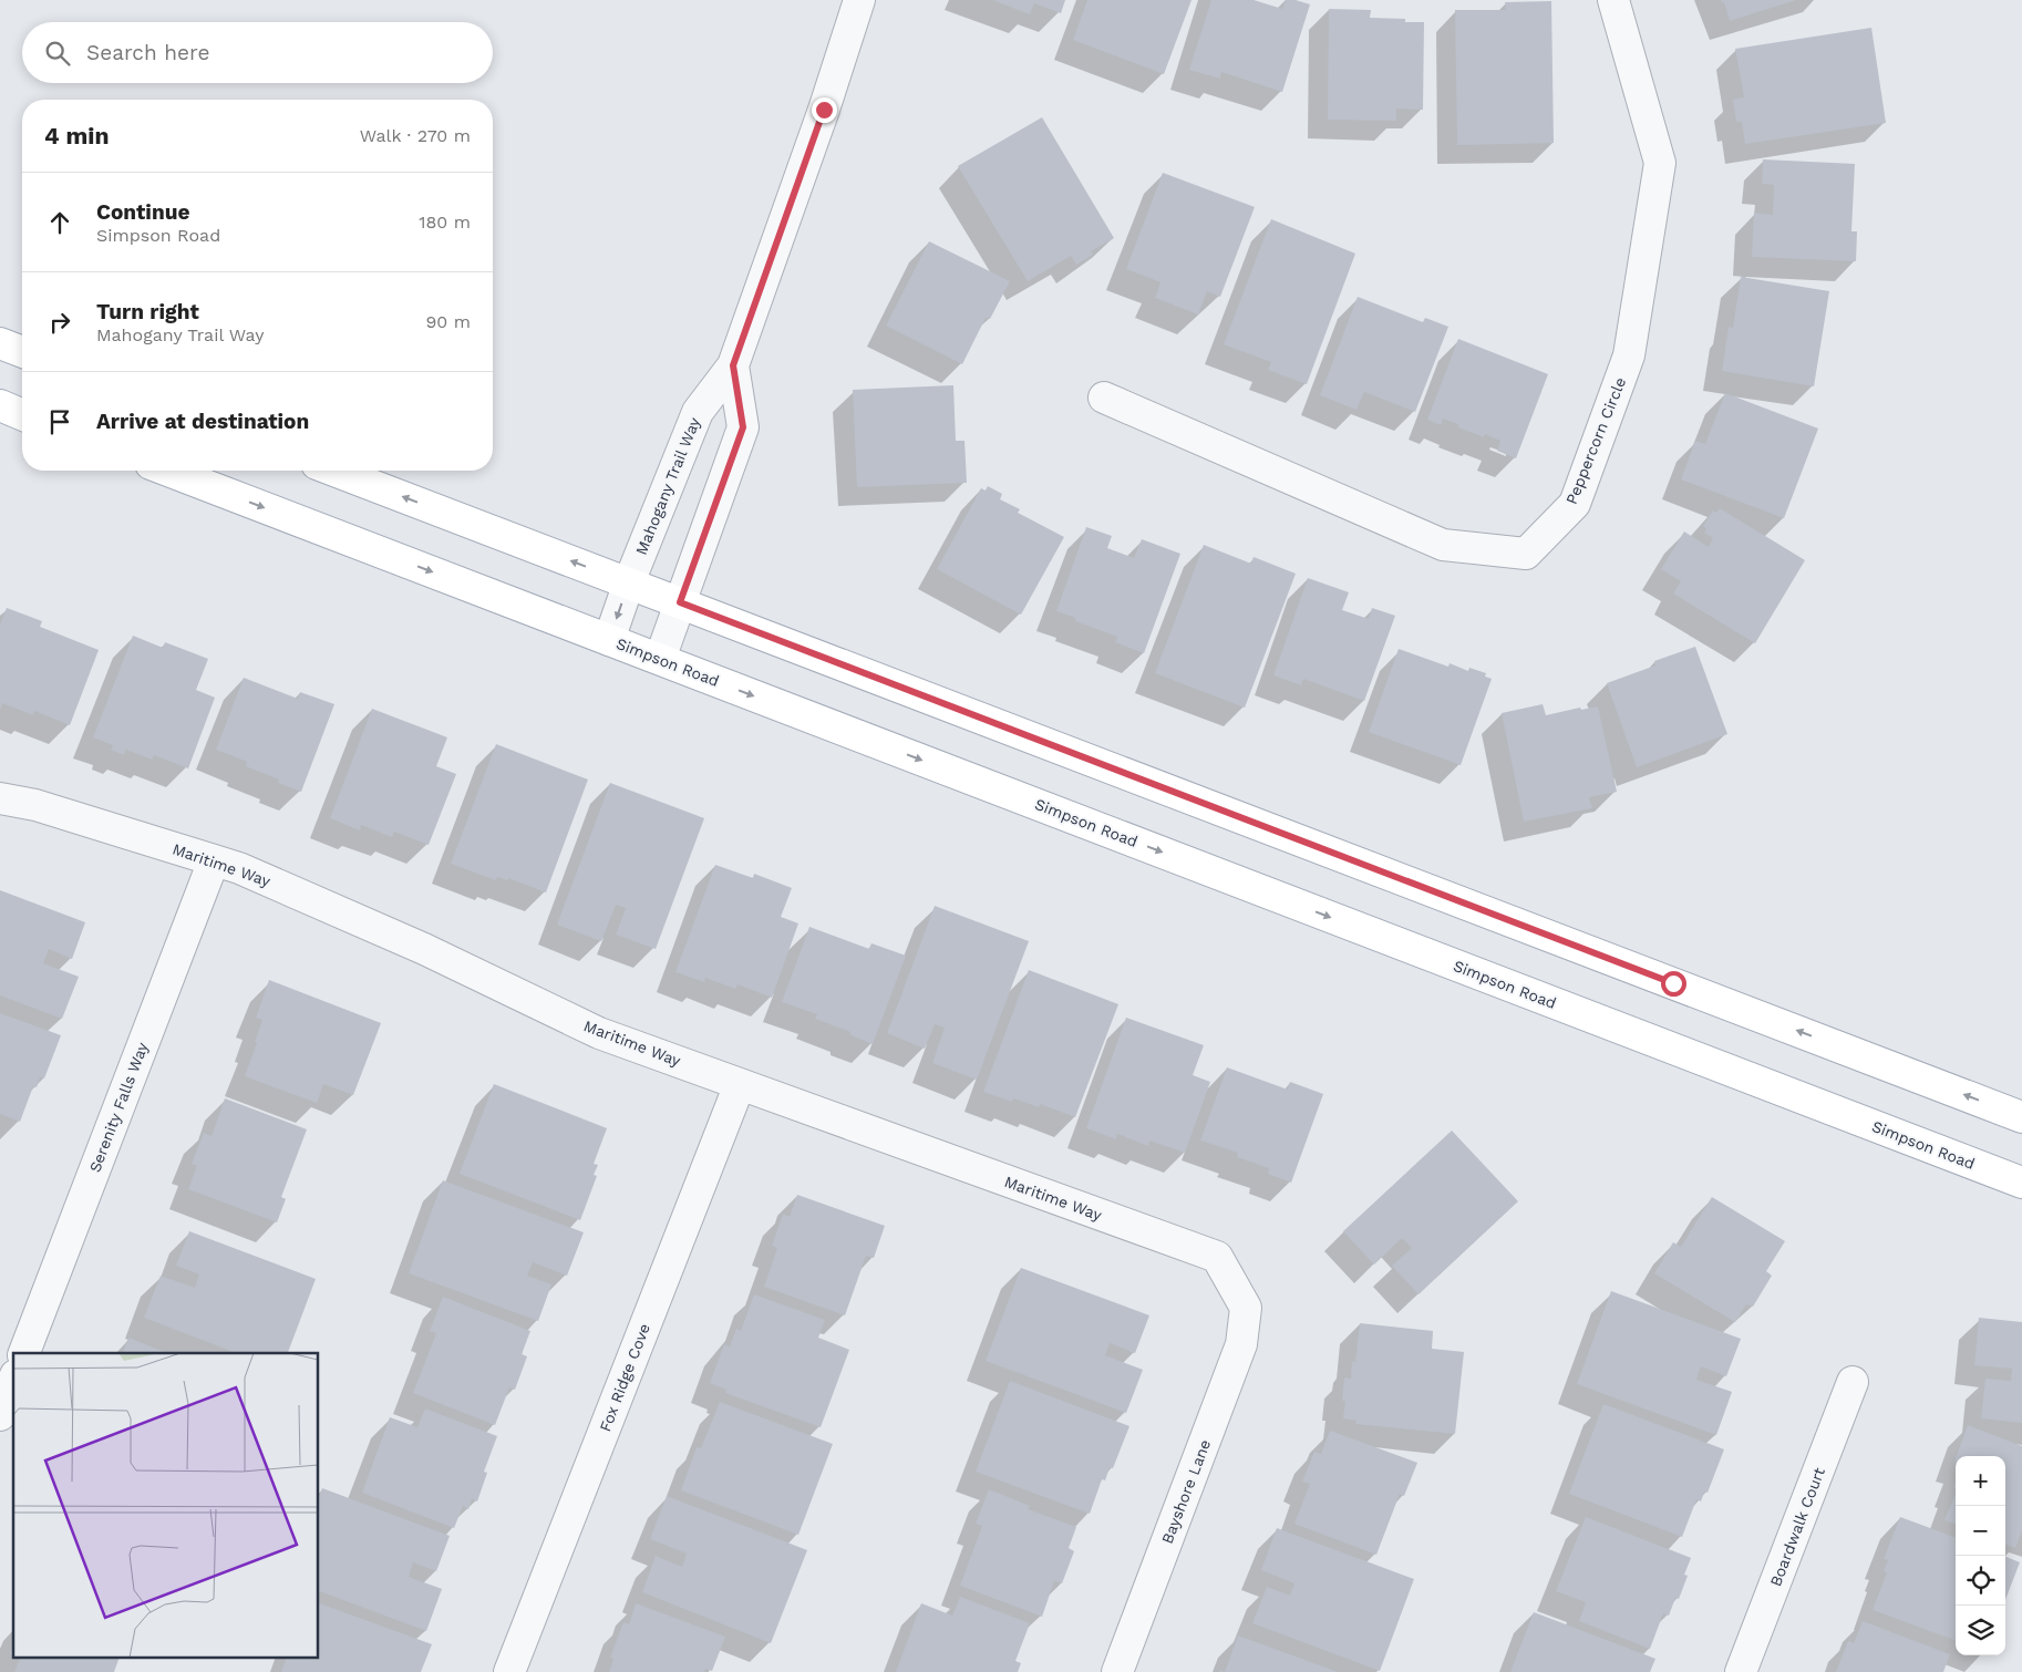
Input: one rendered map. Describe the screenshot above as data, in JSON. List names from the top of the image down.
{
  "streets": {
    "main road": ["Simpson Road"],
    "street": [
      "Peppercorn Circle",
      "Mahogany Trail Way",
      "Maritime Way",
      "Serenity Falls Way",
      "Fox Ridge Cove",
      "Bayshore Lane",
      "Boardwalk Court"
    ]
  },
  "crossings": [
    ["Mahogany Trail Way", "Simpson Road"],
    ["Maritime Way", "Serenity Falls Way"],
    ["Maritime Way", "Fox Ridge Cove"],
    ["Maritime Way", "Bayshore Lane"]
  ],
  "page": {
    "search": "Search here",
    "heading": ["4 min", "Walk · 270 m"],
    "list": [
      ["Continue", "Simpson Road", "180 m"],
      ["Turn right", "Mahogany Trail Way", "90 m"],
      "Arrive at destination"
    ],
    "map_buttons": ["+", "−"]
  }
}
